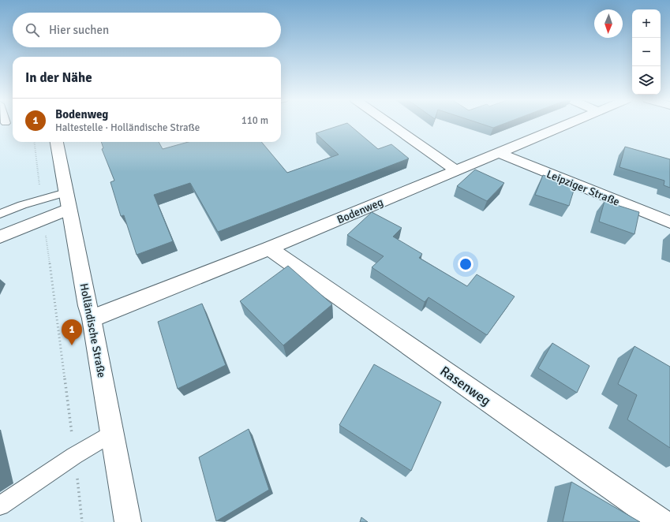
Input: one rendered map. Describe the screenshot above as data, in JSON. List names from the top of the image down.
{
  "streets": {
    "street": [
      "Leipziger Straße",
      "Bodenweg",
      "Holländische Straße",
      "Rasenweg"
    ]
  },
  "crossings": [
    ["Leipziger Straße", "Bodenweg"],
    ["Bodenweg", "Holländische Straße"],
    ["Bodenweg", "Rasenweg"]
  ],
  "north": "bottom",
  "page": {
    "map_buttons": ["+", "−"],
    "search": "Hier suchen",
    "heading": "In der Nähe",
    "list": [
      {
        "mark": "1",
        "name": "Bodenweg",
        "note": "Haltestelle · Holländische Straße",
        "value": "110 m"
      }
    ],
    "pins": "1"
  }
}
